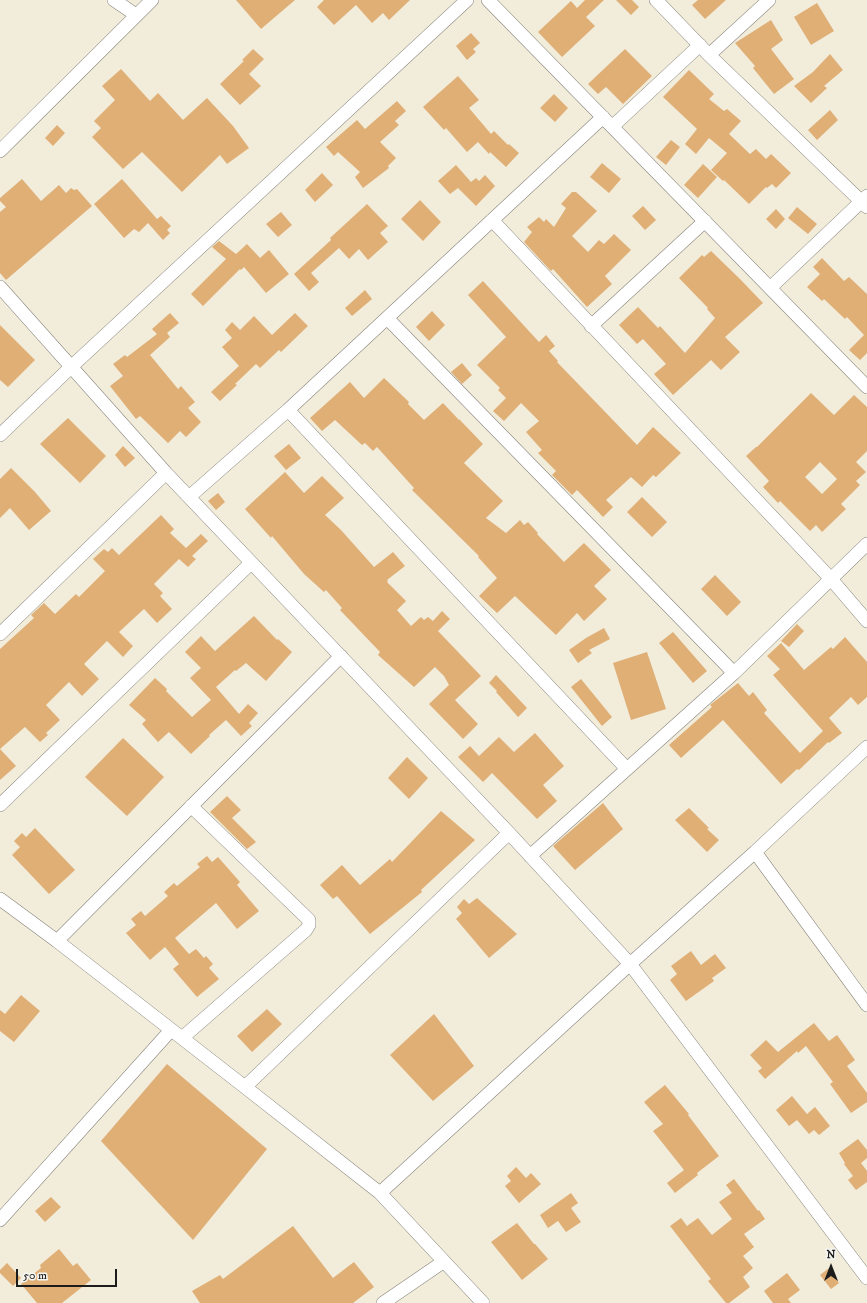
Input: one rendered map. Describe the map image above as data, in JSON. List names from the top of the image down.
{
  "scale_bar": "50 m",
  "north": "top"
}
